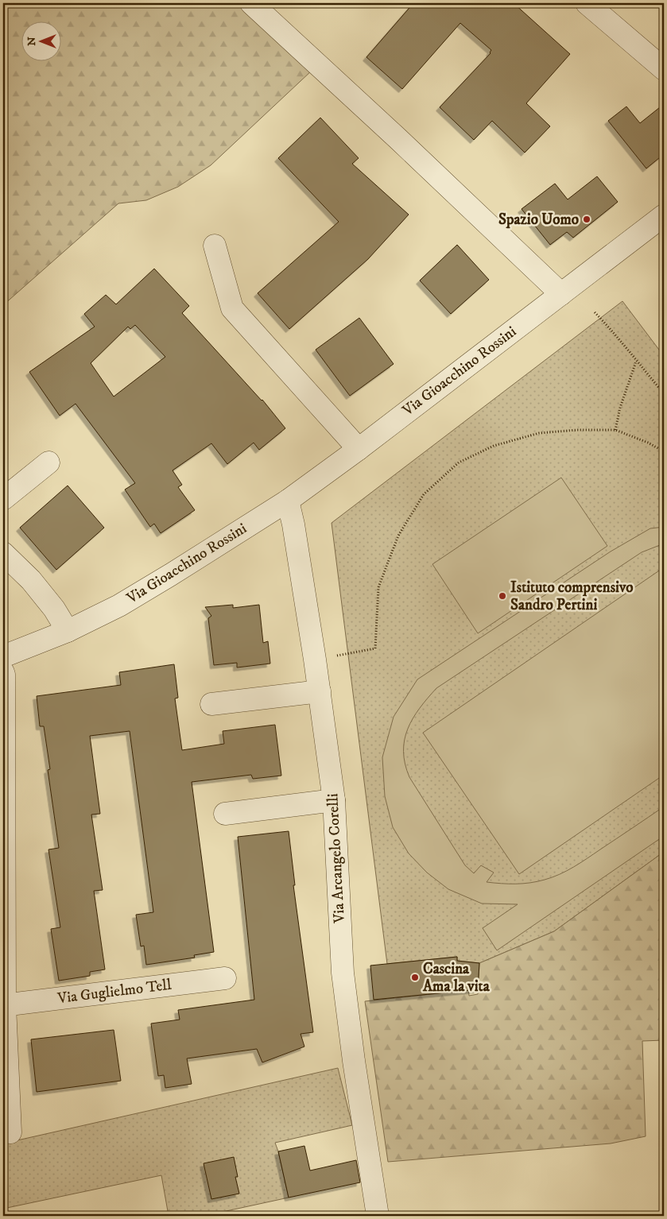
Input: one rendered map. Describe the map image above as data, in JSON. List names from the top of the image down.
{
  "streets": {
    "street": ["Via Gioacchino Rossini", "Via Arcangelo Corelli", "Via Guglielmo Tell"]
  },
  "crossings": [
    ["Via Gioacchino Rossini", "Via Arcangelo Corelli"]
  ],
  "places": ["Spazio Uomo", "Istituto comprensivo Sandro Pertini", "Cascina Ama la vita"],
  "north": "left"
}
